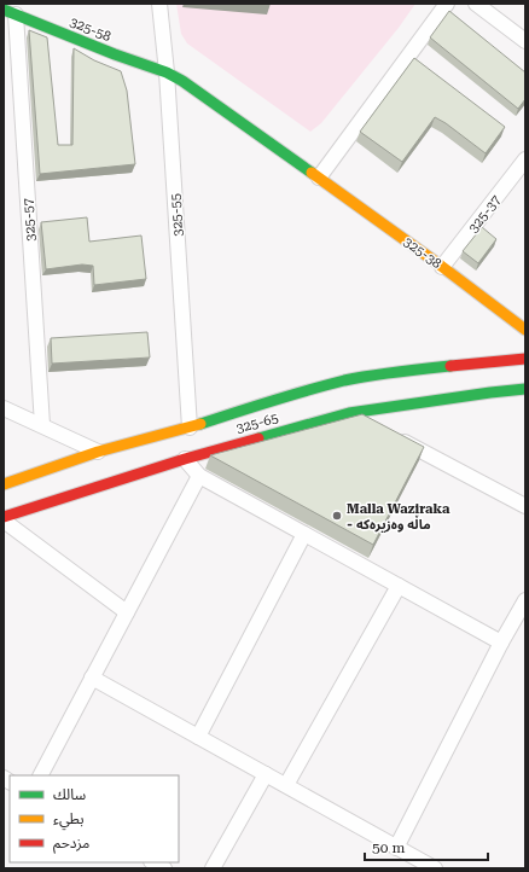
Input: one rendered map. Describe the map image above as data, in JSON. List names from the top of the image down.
{
  "streets": {
    "street": [
      "325-58",
      "325-37",
      "325-55",
      "325-57",
      "325-38",
      "325-65"
    ]
  },
  "crossings": [
    ["325-58", "325-55"],
    ["325-58", "325-57"],
    ["325-58", "325-38"],
    ["325-37", "325-38"],
    ["325-55", "325-38"],
    ["325-55", "325-65"]
  ],
  "places": ["Malla Waziraka - ماڵە وەزیرەکە"],
  "legend": ["سالك", "بطيء", "مزدحم"],
  "scale_bar": "50 m"
}
